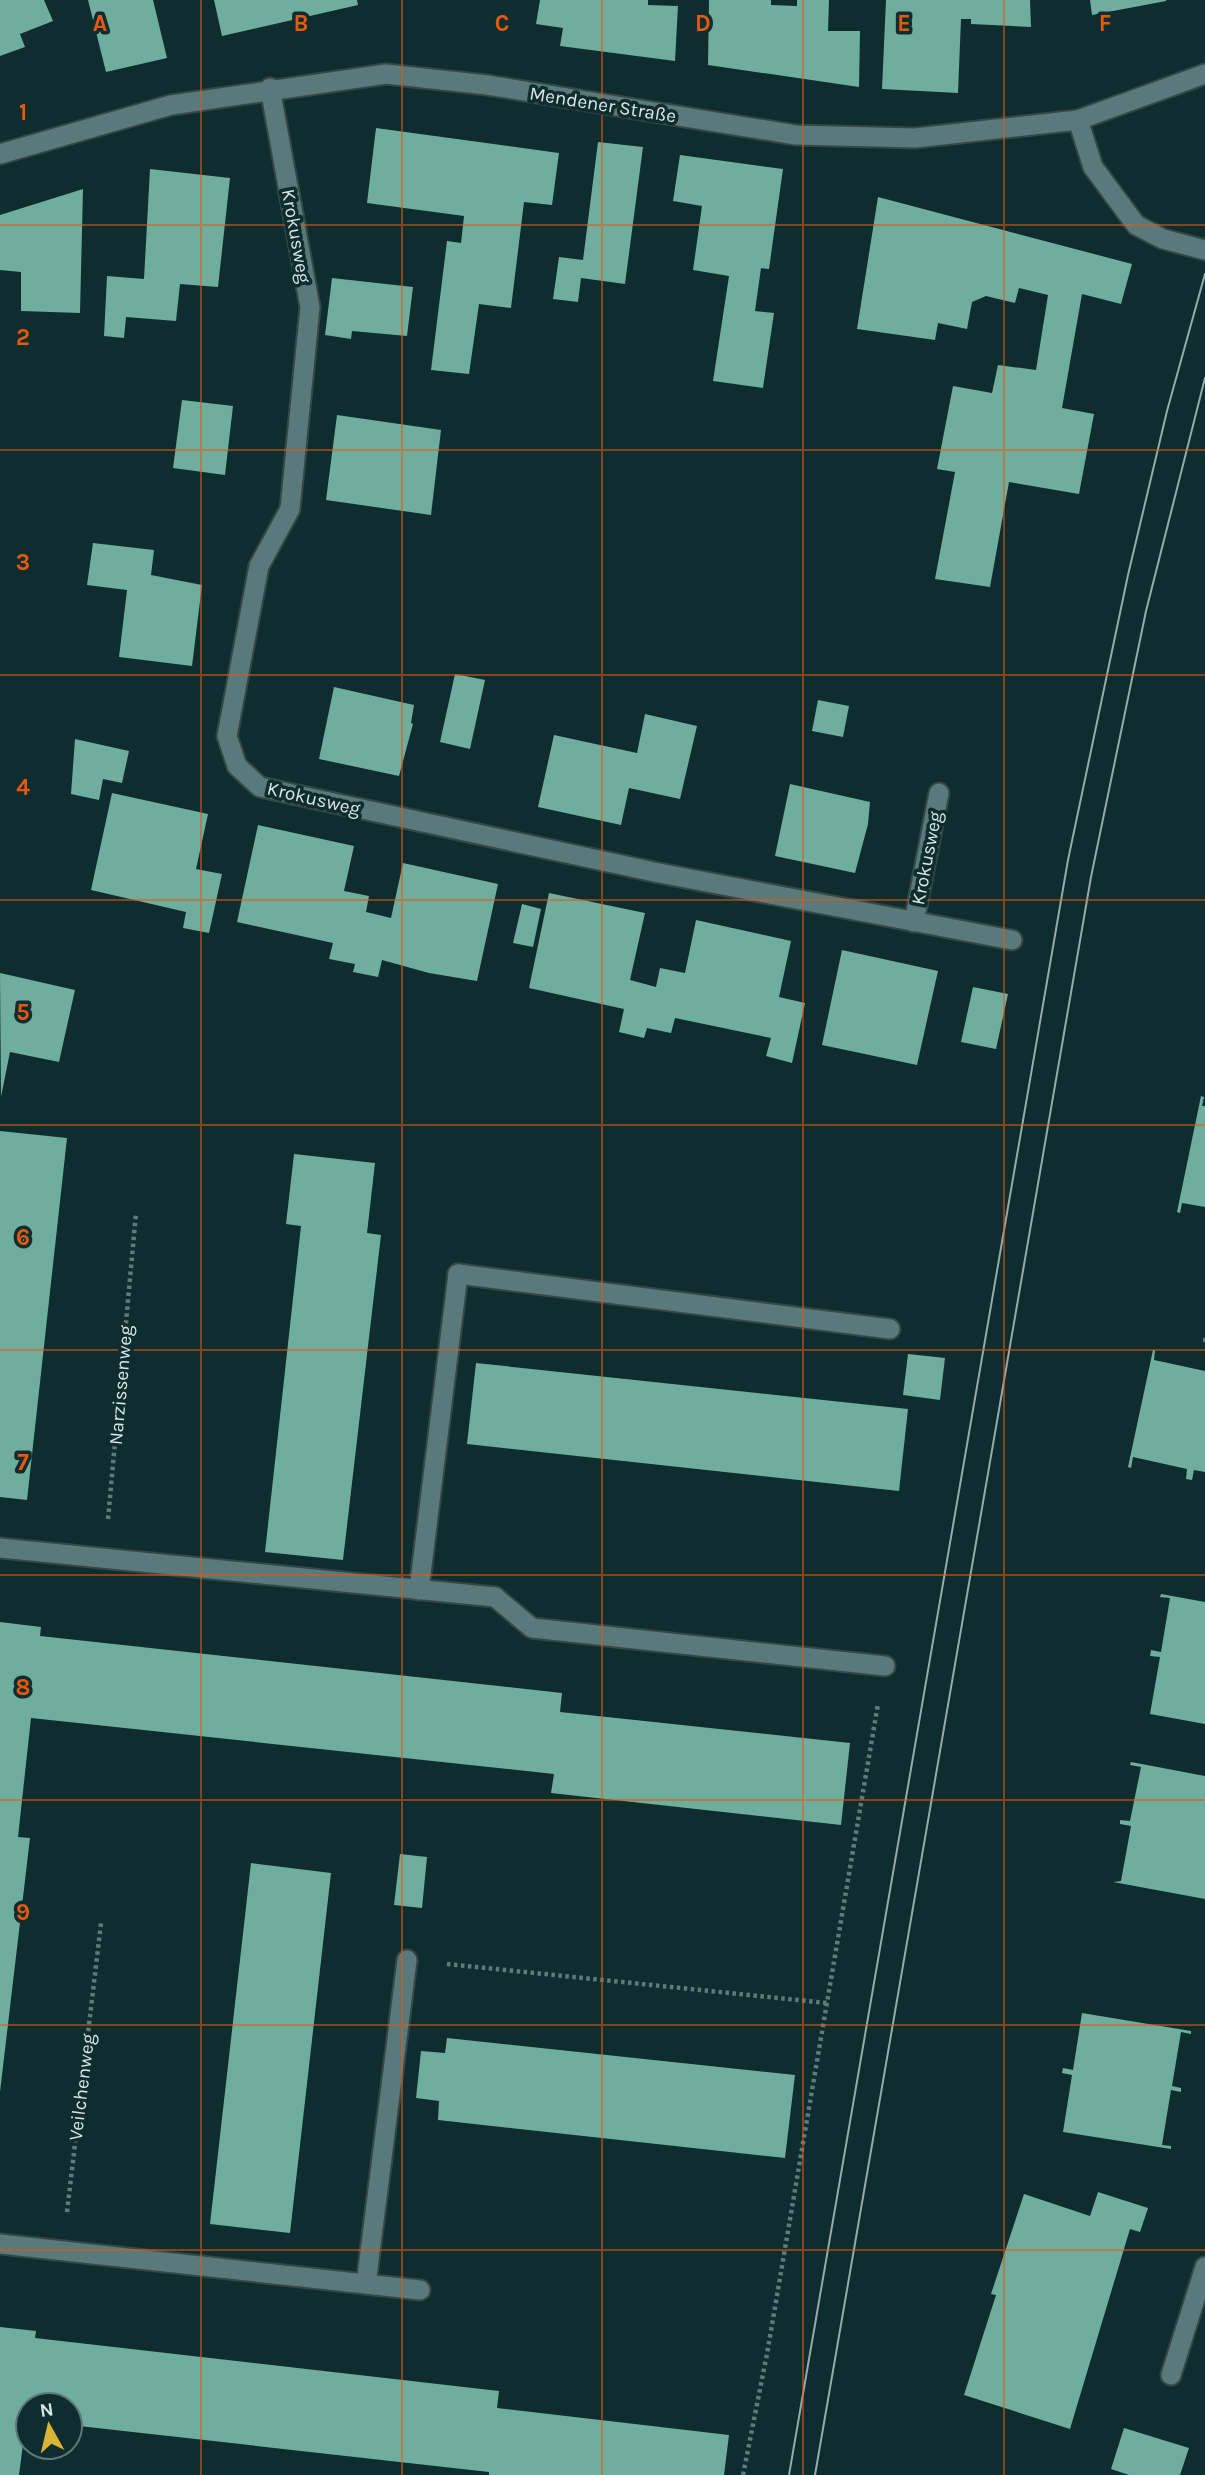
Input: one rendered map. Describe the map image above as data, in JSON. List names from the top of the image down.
{
  "streets": {
    "street": ["Mendener Straße", "Krokusweg"],
    "path": ["Narzissenweg", "Veilchenweg"]
  },
  "crossings": [
    ["Mendener Straße", "Krokusweg"]
  ],
  "north": "top",
  "grid": {
    "columns": [
      "A",
      "B",
      "C",
      "D",
      "E",
      "F"
    ],
    "rows": [
      "1",
      "2",
      "3",
      "4",
      "5",
      "6",
      "7",
      "8",
      "9"
    ]
  }
}
